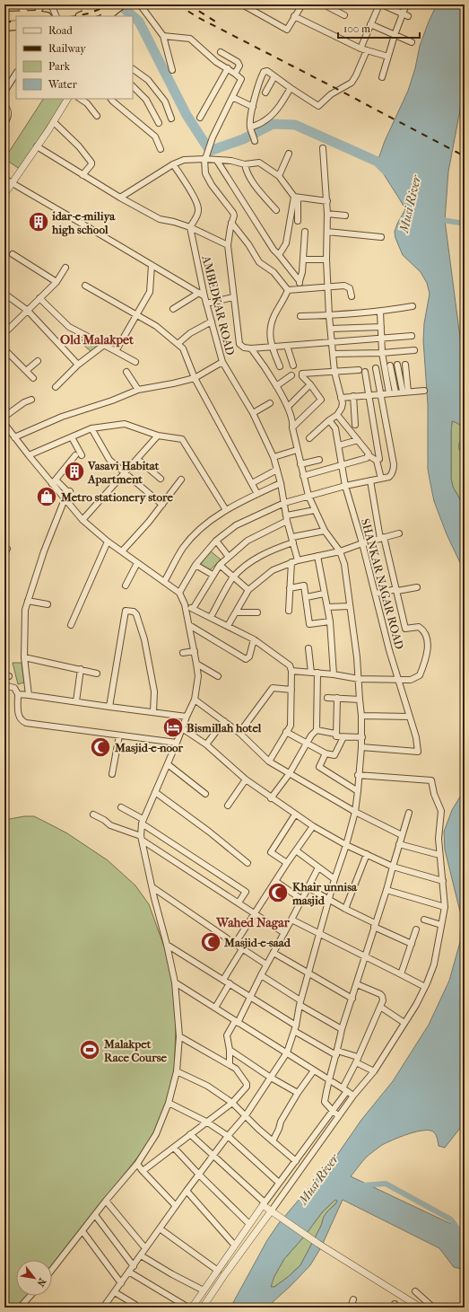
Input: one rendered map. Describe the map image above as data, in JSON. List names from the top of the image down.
{
  "streets": {
    "street": ["AMBEDKAR ROAD", "SHANKAR NAGAR ROAD"]
  },
  "districts": ["Old Malakpet", "Wahed Nagar"],
  "water": ["Musi River"],
  "places": {
    "building": ["idar-e-miliya high school", "Vasavi Habitat Apartment"],
    "shop": ["Metro stationery store"],
    "hotel": ["Bismillah hotel"],
    "mosque": ["Masjid-e-noor", "Khair unnisa masjid", "Masjid-e-saad"],
    "sports": ["Malakpet Race Course"]
  },
  "legend": [
    "Road",
    "Railway",
    "Park",
    "Water"
  ],
  "scale_bar": "100 m",
  "north": "bottom right"
}
